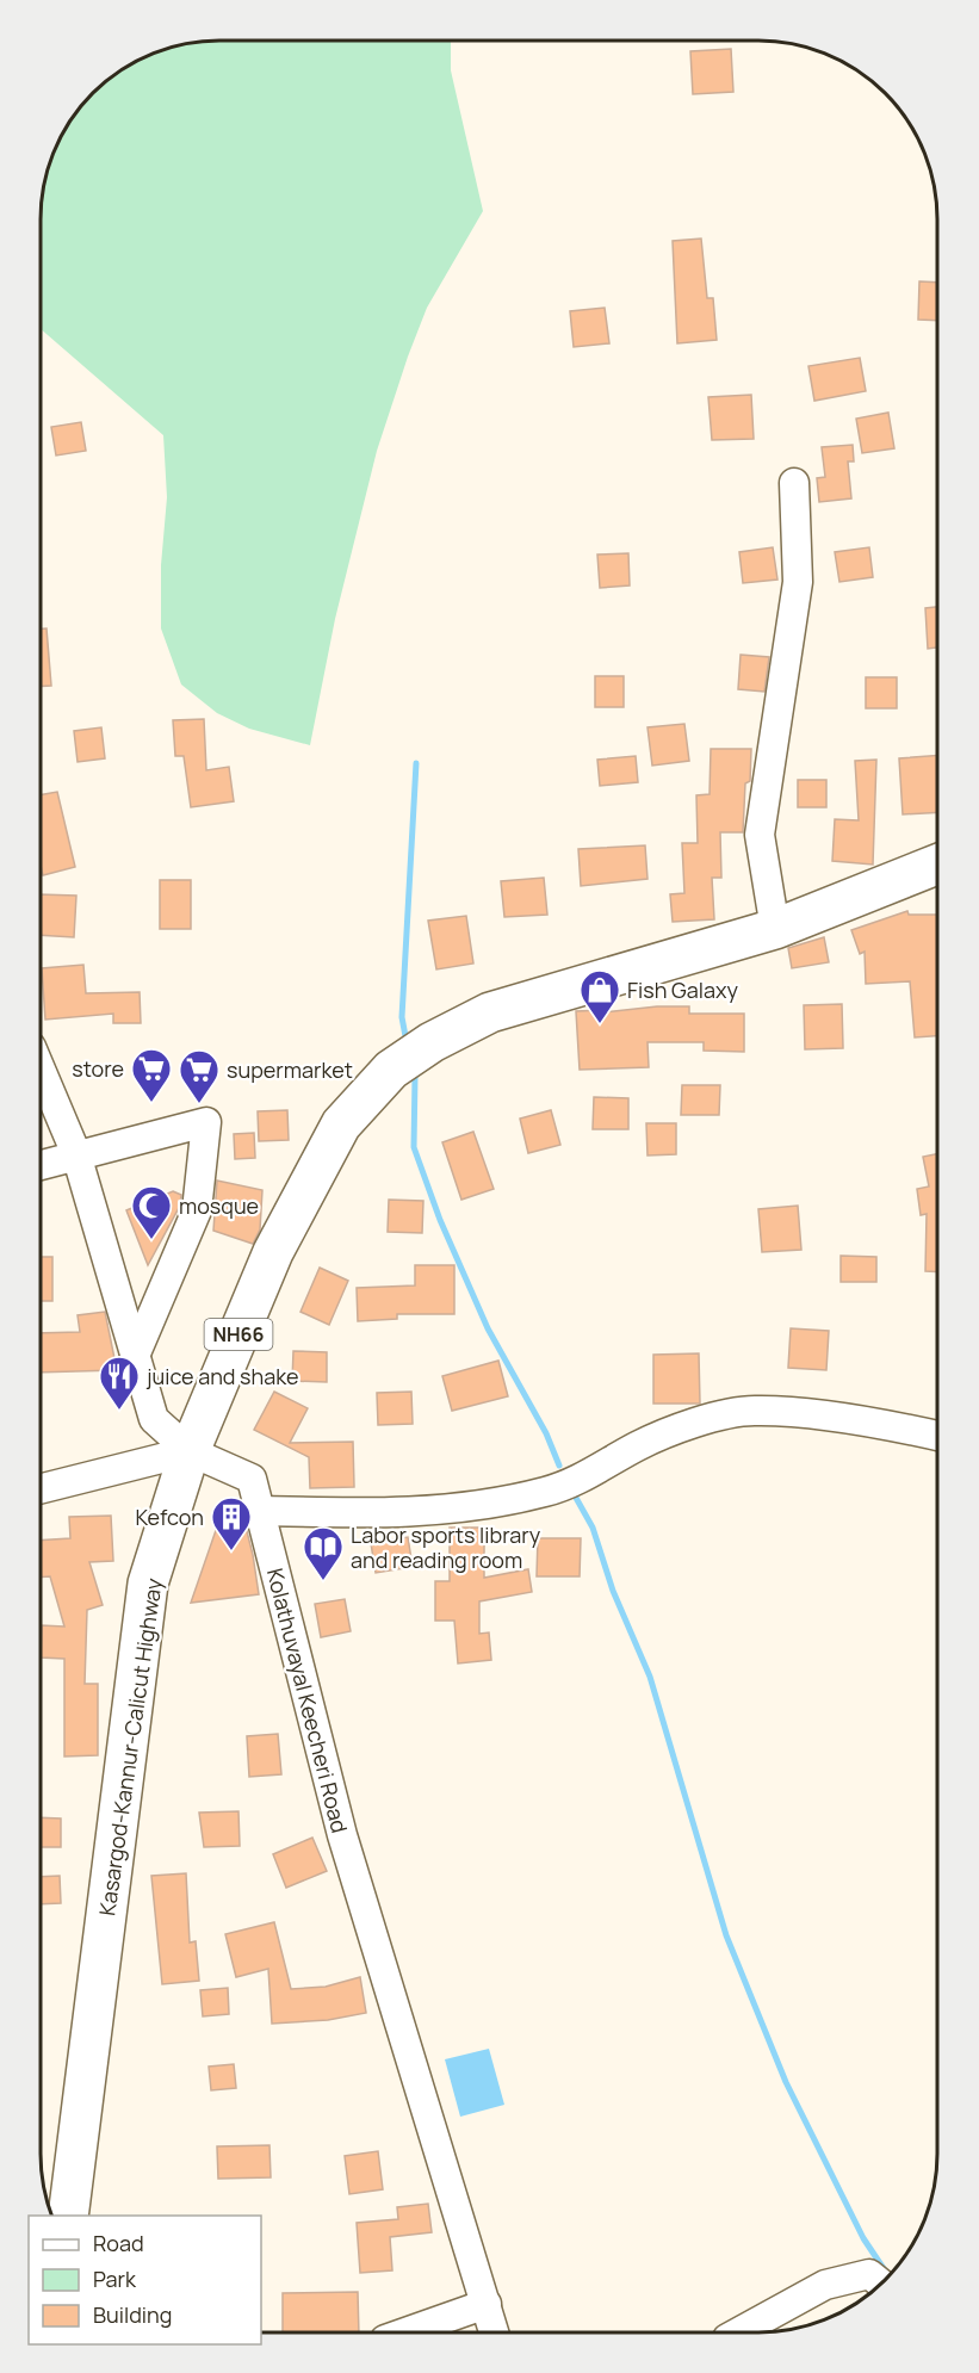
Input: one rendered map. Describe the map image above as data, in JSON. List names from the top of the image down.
{
  "streets": {
    "highway": ["NH66", "Kasargod-Kannur-Calicut Highway"],
    "street": ["Kolathuvayal Keecheri Road"]
  },
  "crossings": [
    ["Kolathuvayal Keecheri Road", "Kasargod-Kannur-Calicut Highway"]
  ],
  "places": {
    "shop": ["Fish Galaxy"],
    "supermarket": ["store", "supermarket"],
    "mosque": ["mosque"],
    "restaurant": ["juice and shake"],
    "building": ["Kefcon"],
    "library": ["Labor sports library and reading room"]
  },
  "legend": ["Road", "Park", "Building"]
}
